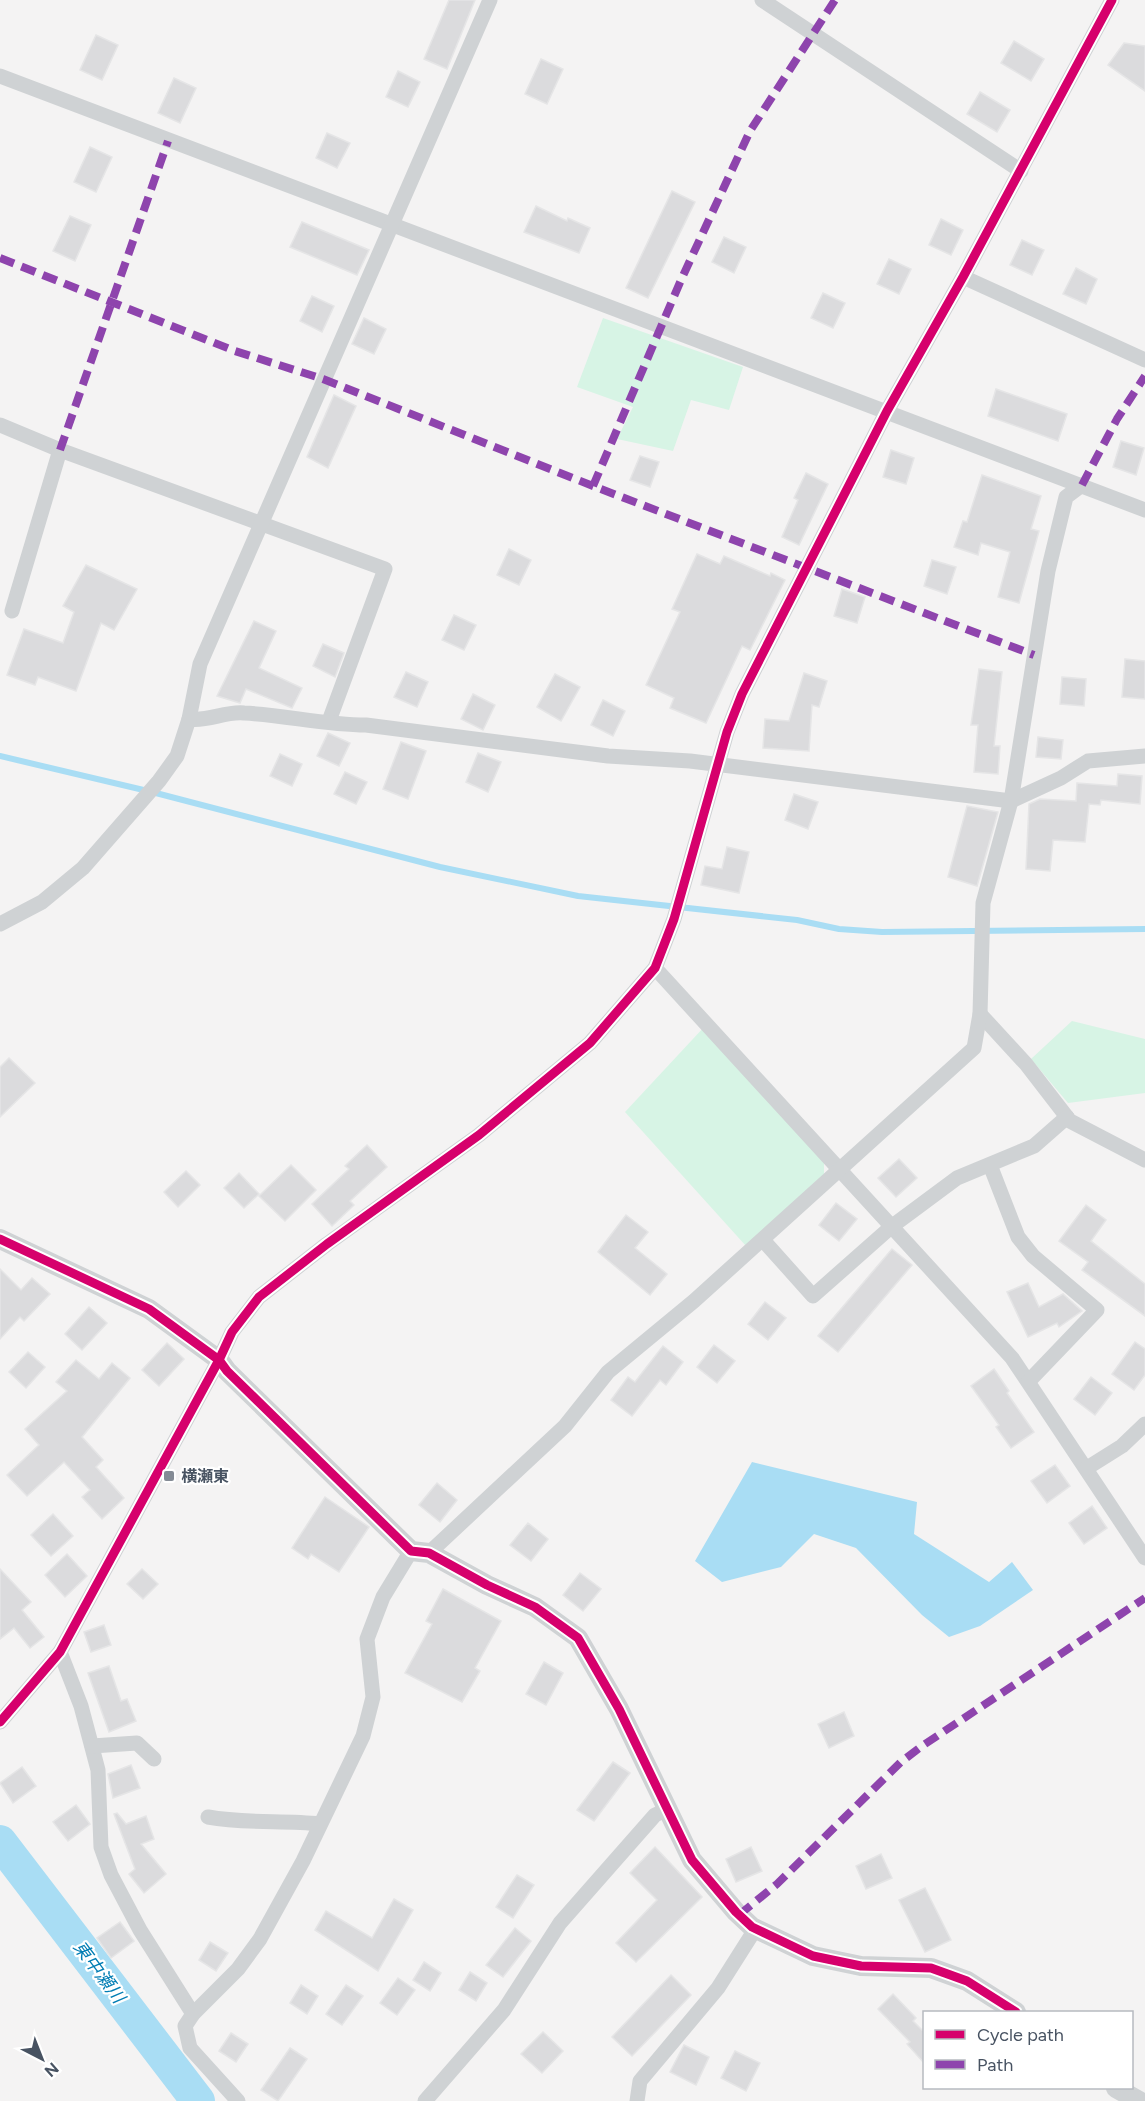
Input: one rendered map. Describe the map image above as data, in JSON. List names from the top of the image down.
{
  "water": ["東中瀬川"],
  "places": {
    "transit": ["横瀬東"]
  },
  "legend": ["Cycle path", "Path"],
  "north": "bottom right"
}
